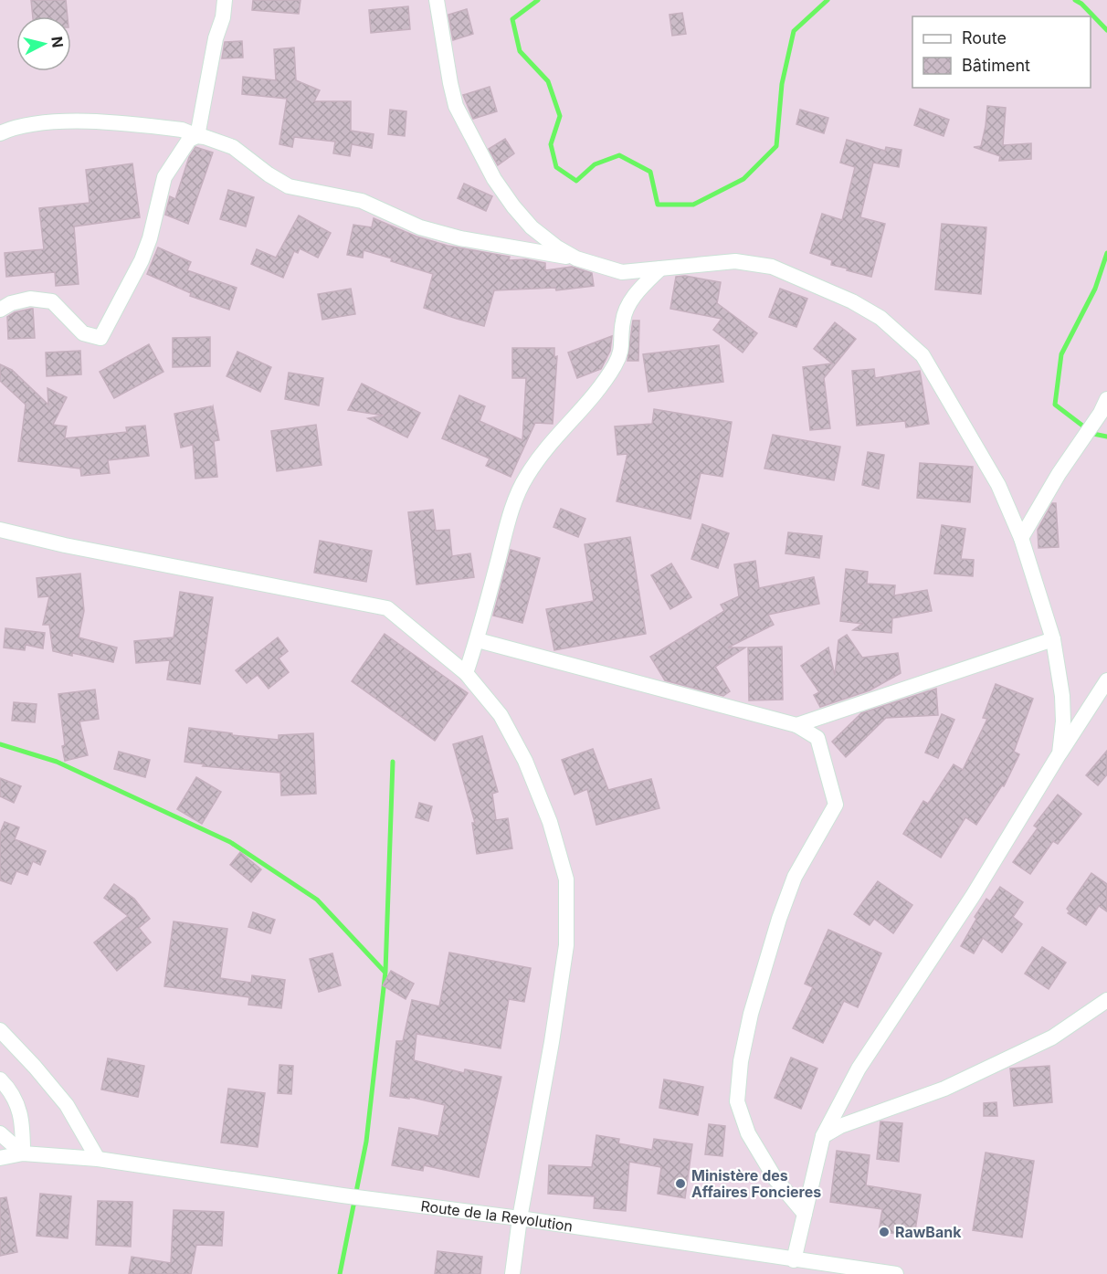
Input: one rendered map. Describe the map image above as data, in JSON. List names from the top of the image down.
{
  "streets": {
    "street": ["Route de la Revolution"]
  },
  "places": ["Ministère des Affaires Foncieres", "RawBank"],
  "legend": ["Route", "Bâtiment"],
  "north": "right"
}
